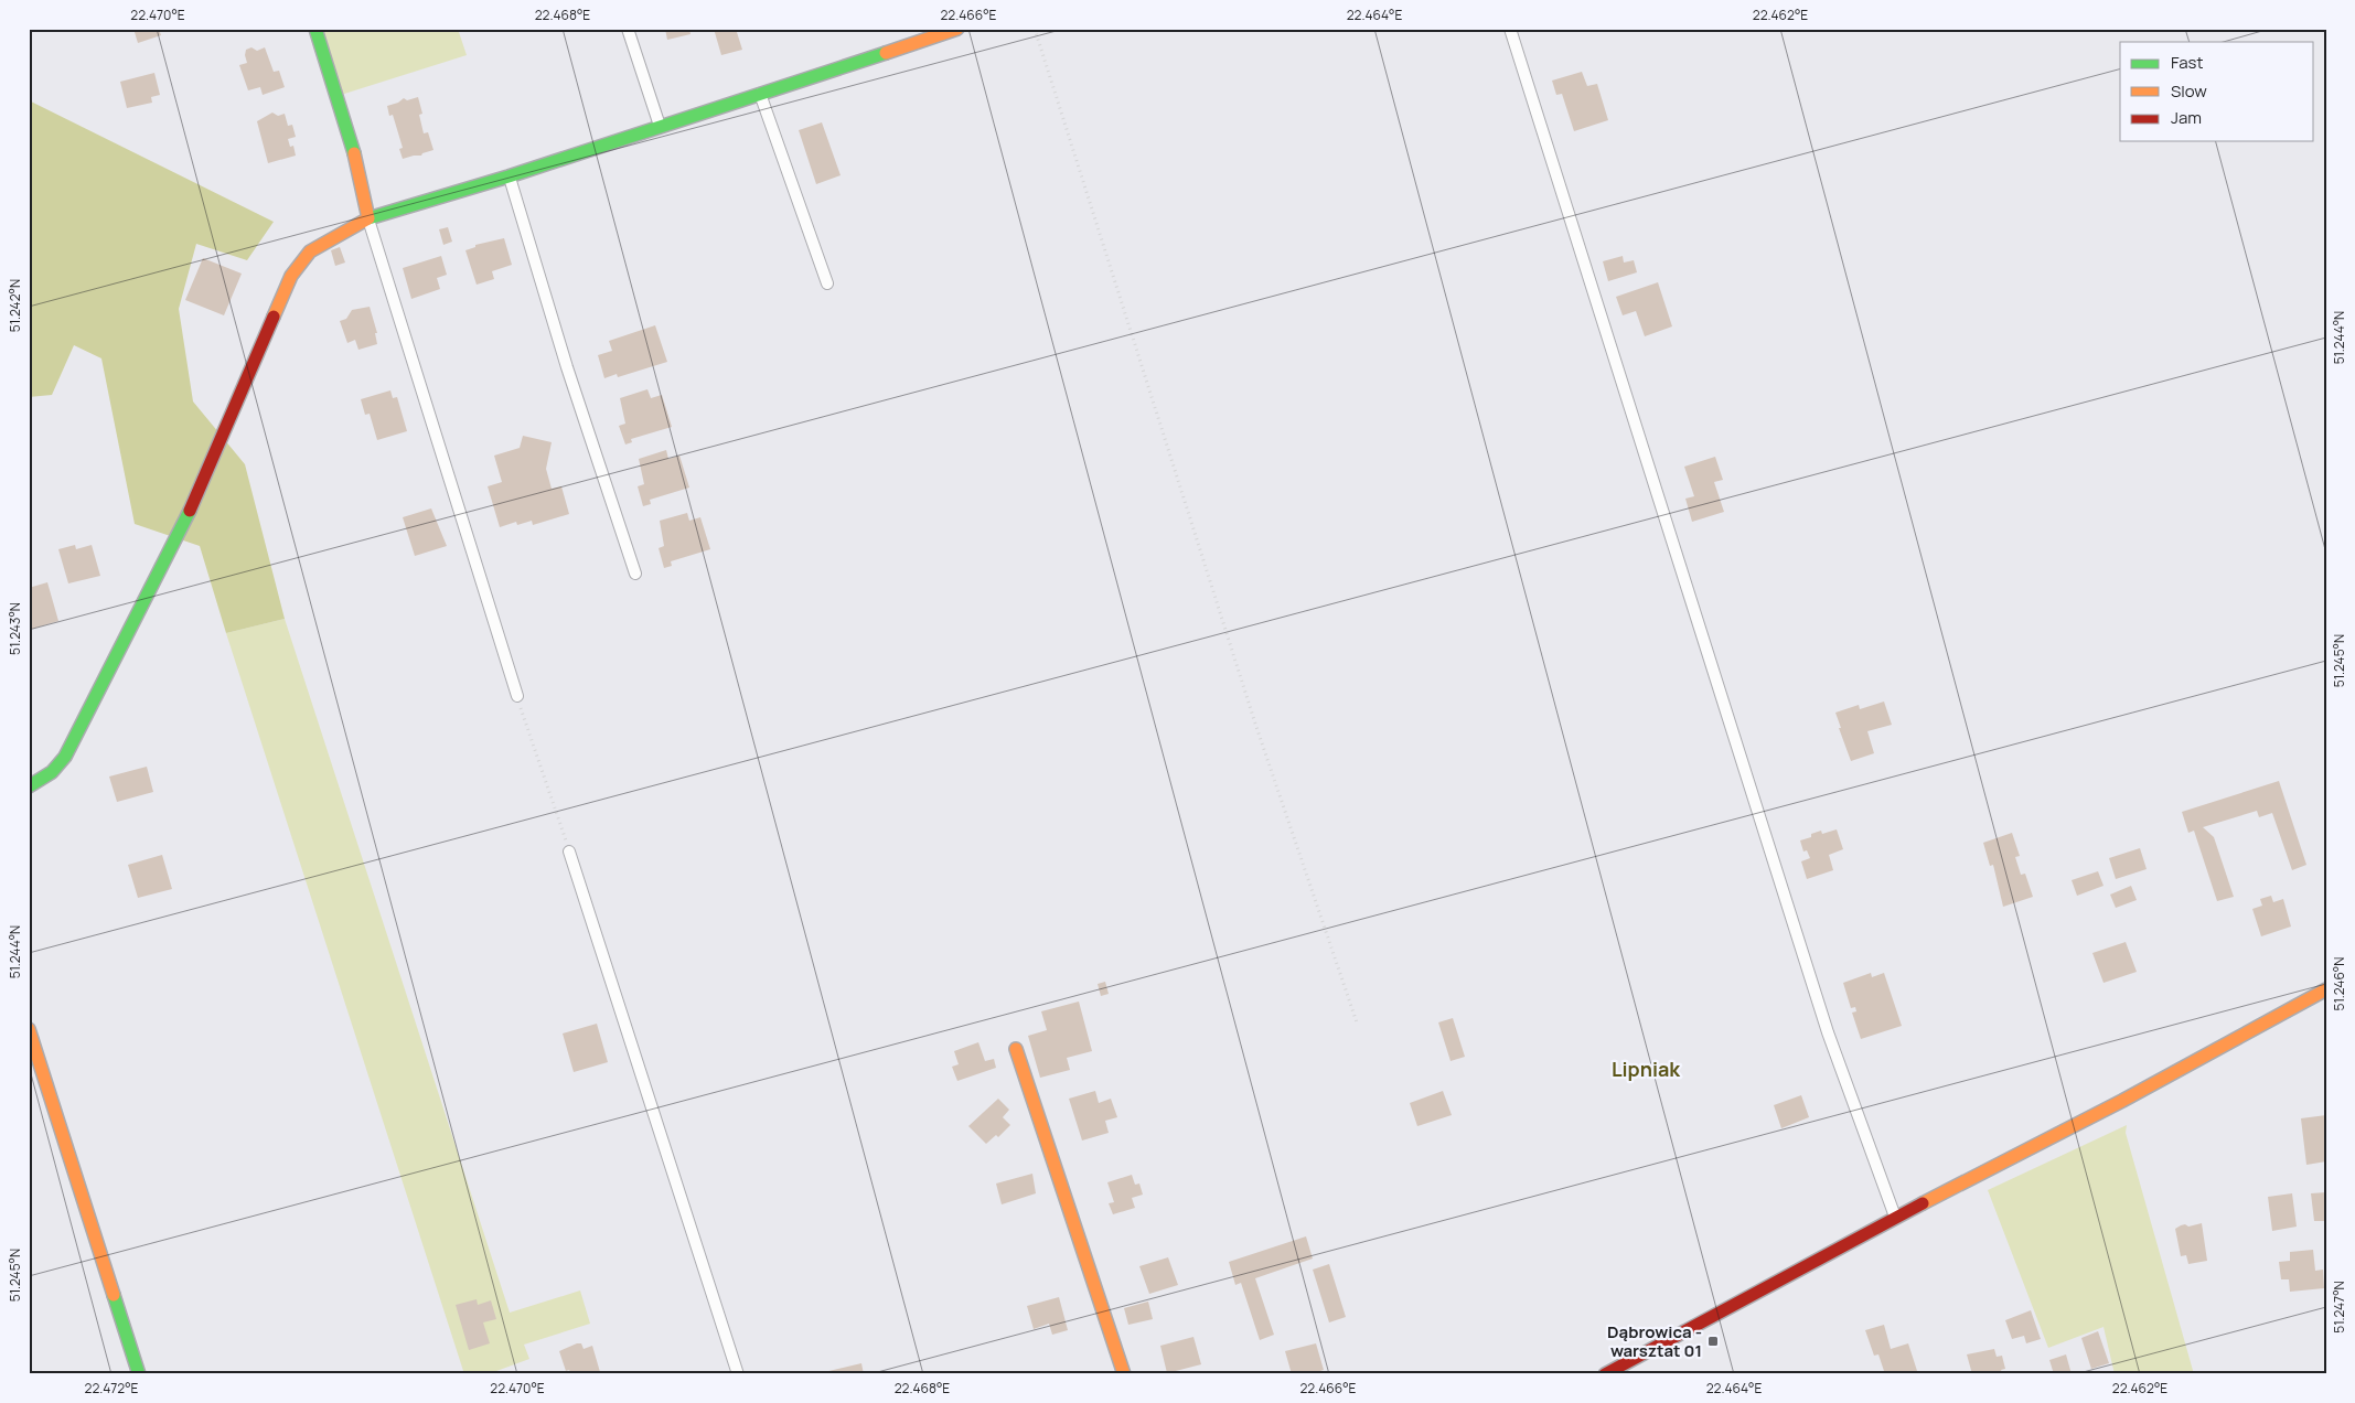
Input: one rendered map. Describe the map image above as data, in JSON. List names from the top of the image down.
{
  "districts": ["Lipniak"],
  "places": {
    "transit": ["Dąbrowica - warsztat 01"]
  },
  "legend": ["Fast", "Slow", "Jam"],
  "coordinates": [
    "22.470°E",
    "22.468°E",
    "22.466°E",
    "22.464°E",
    "22.462°E",
    "51.242°N",
    "51.244°N",
    "51.243°N",
    "51.245°N",
    "51.246°N",
    "51.247°N",
    "22.472°E"
  ]
}
